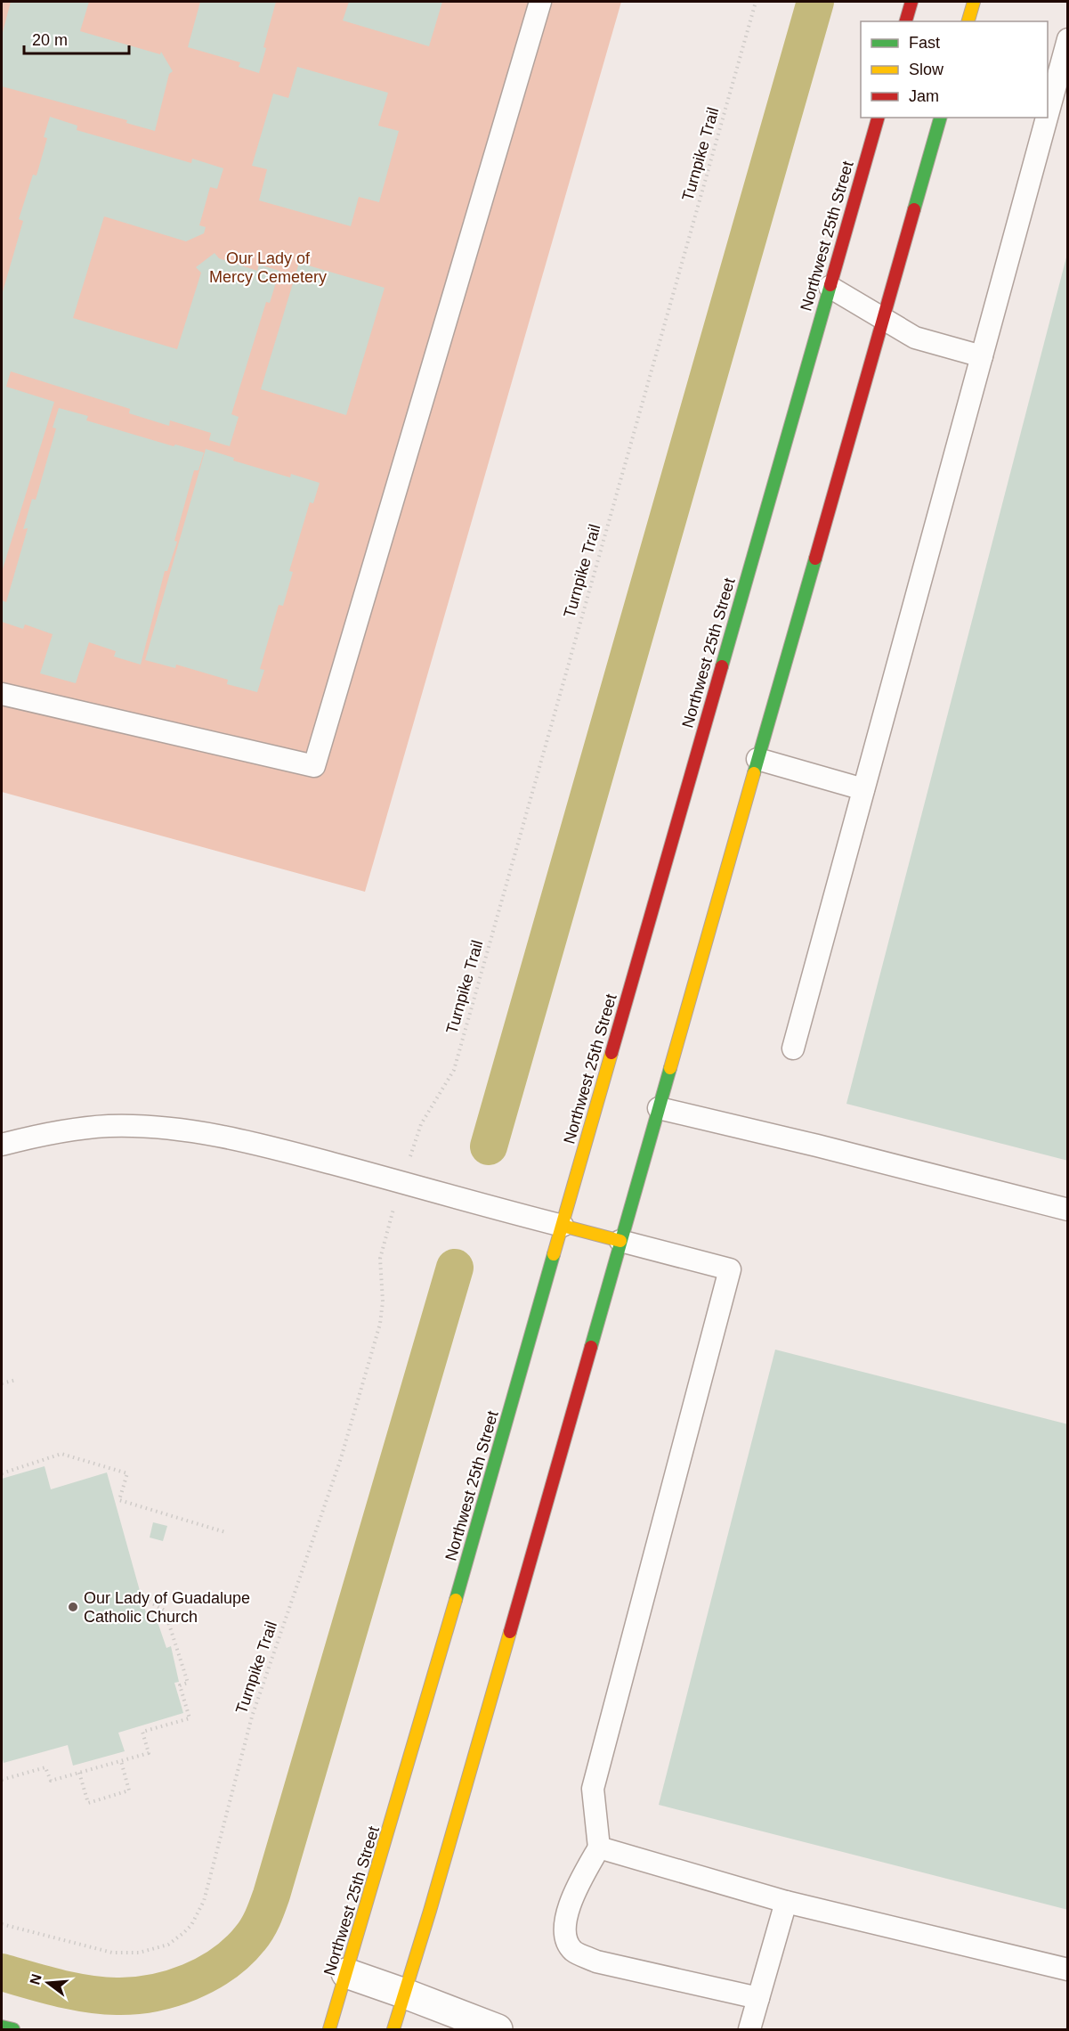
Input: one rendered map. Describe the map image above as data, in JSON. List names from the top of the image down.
{
  "streets": {
    "main road": ["Northwest 25th Street"],
    "path": ["Turnpike Trail"]
  },
  "parks": ["Our Lady of Mercy Cemetery"],
  "places": ["Our Lady of Guadalupe Catholic Church"],
  "legend": ["Fast", "Slow", "Jam"],
  "scale_bar": "20 m",
  "north": "left"
}
